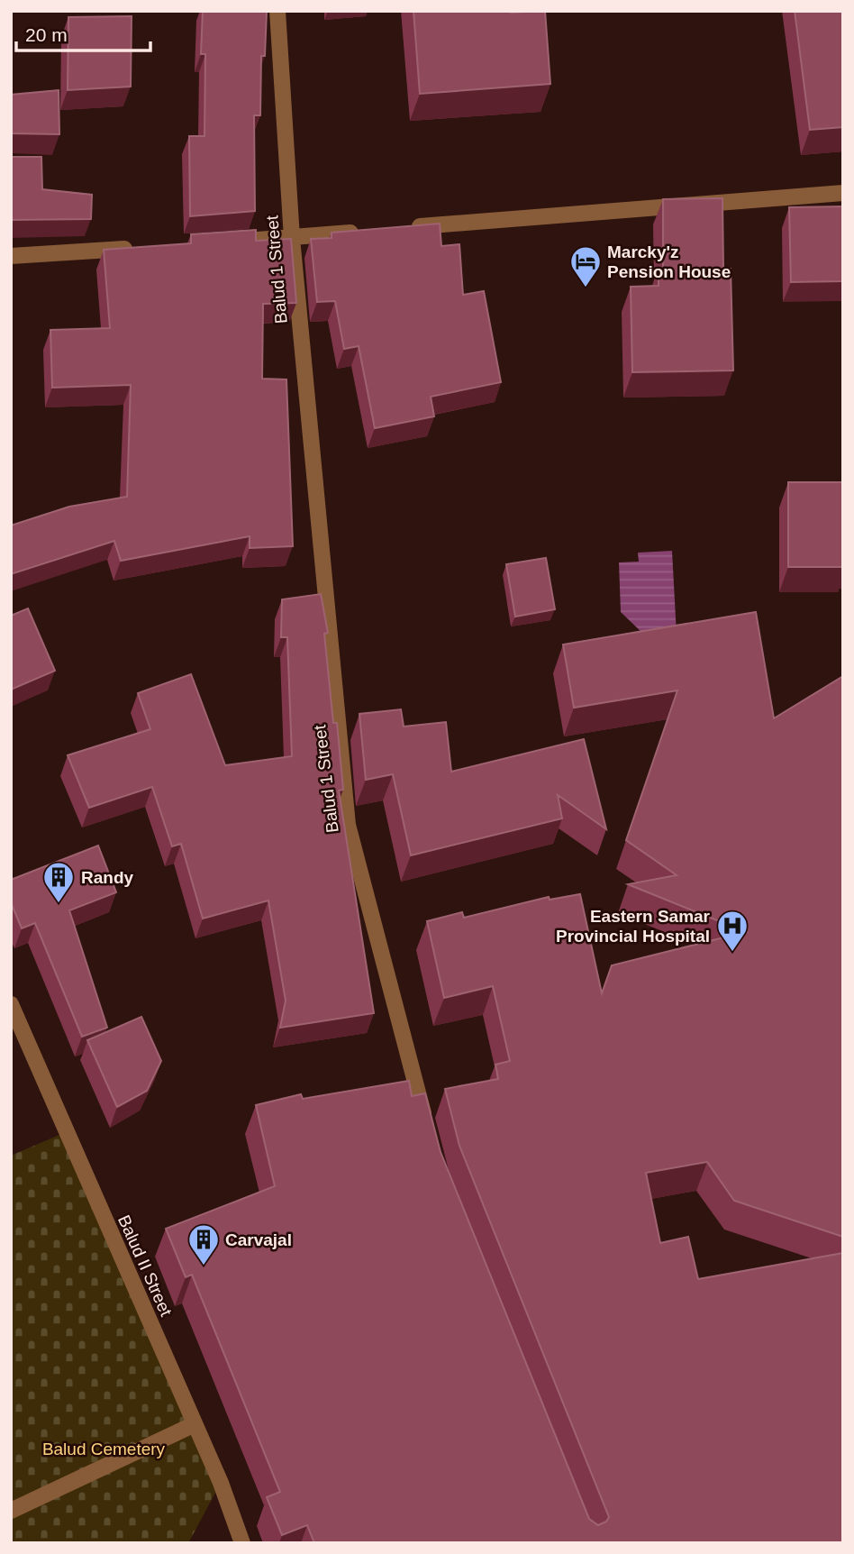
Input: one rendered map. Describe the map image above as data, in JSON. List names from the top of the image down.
{
  "streets": {
    "street": ["Balud 1 Street", "Balud II Street"]
  },
  "parks": ["Balud Cemetery"],
  "places": {
    "hotel": ["Marcky'z Pension House"],
    "building": ["Randy", "Carvajal"],
    "hospital": ["Eastern Samar Provincial Hospital"]
  },
  "scale_bar": "20 m"
}
